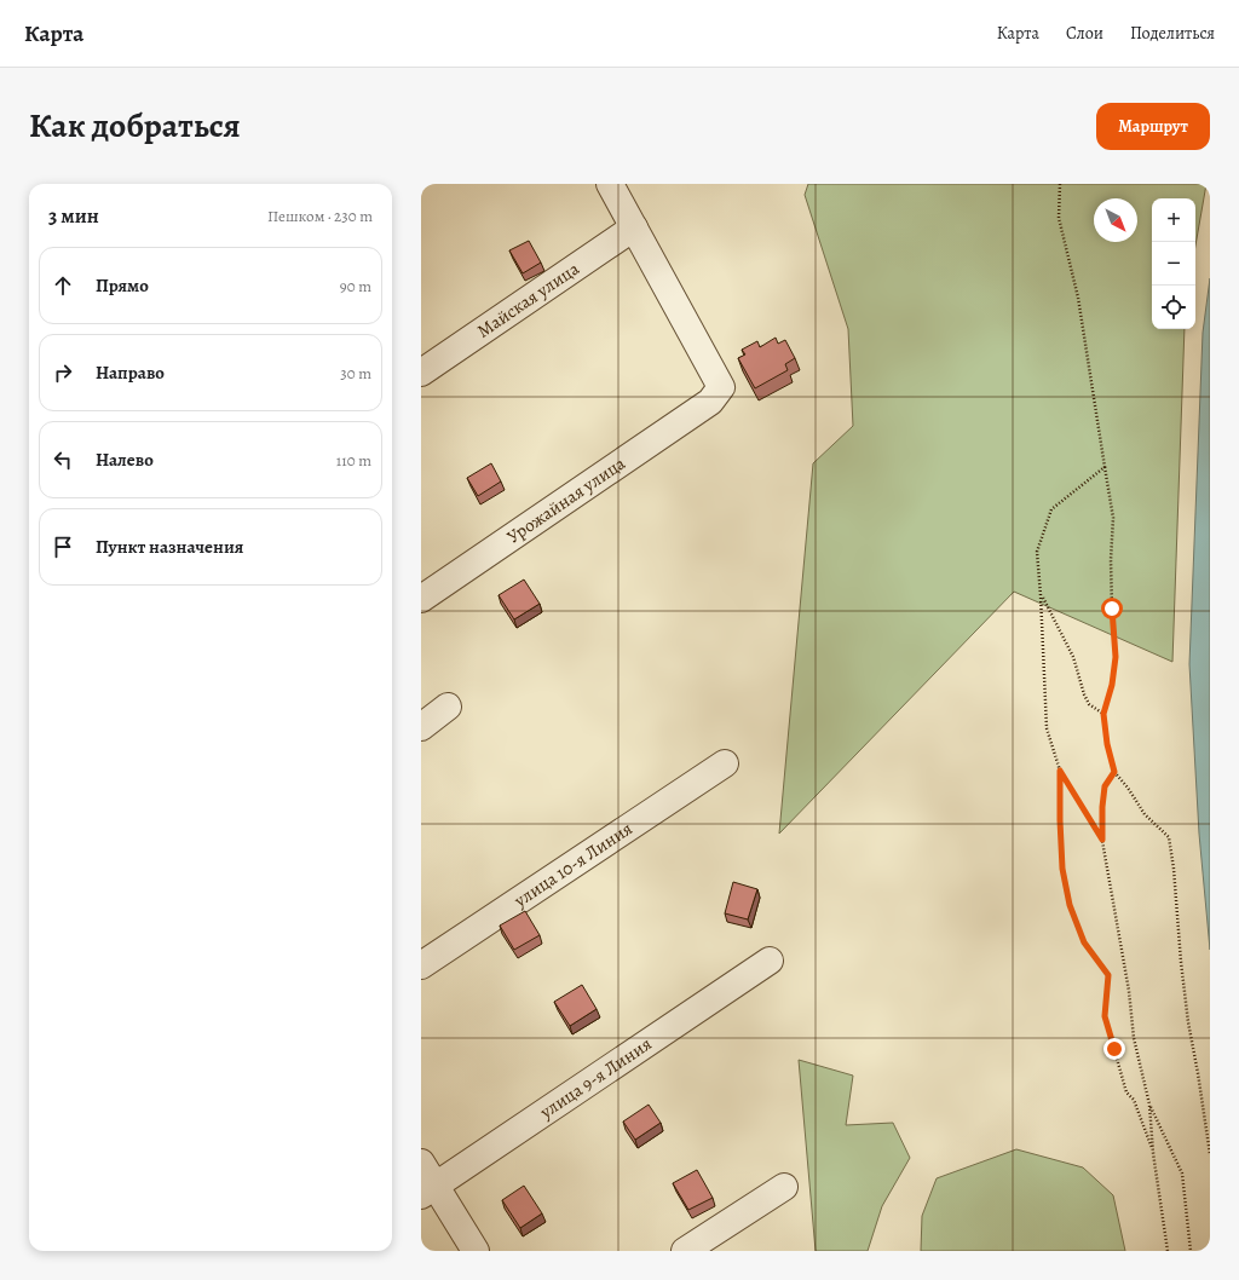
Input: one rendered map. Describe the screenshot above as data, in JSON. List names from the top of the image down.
{
  "streets": {
    "street": [
      "Майская улица",
      "Урожайная улица",
      "улица 10-я Линия",
      "улица 9-я Линия"
    ]
  },
  "crossings": [
    ["Майская улица", "Урожайная улица"]
  ],
  "north": "bottom right",
  "page": {
    "header": "Карта",
    "nav": ["Карта", "Слои", "Поделиться"],
    "title": "Как добраться",
    "buttons": "Маршрут",
    "heading": ["3 мин", "Пешком · 230 m"],
    "map_buttons": ["+", "−"],
    "list": [
      ["Прямо", "90 m"],
      ["Направо", "30 m"],
      ["Налево", "110 m"],
      "Пункт назначения"
    ]
  }
}
